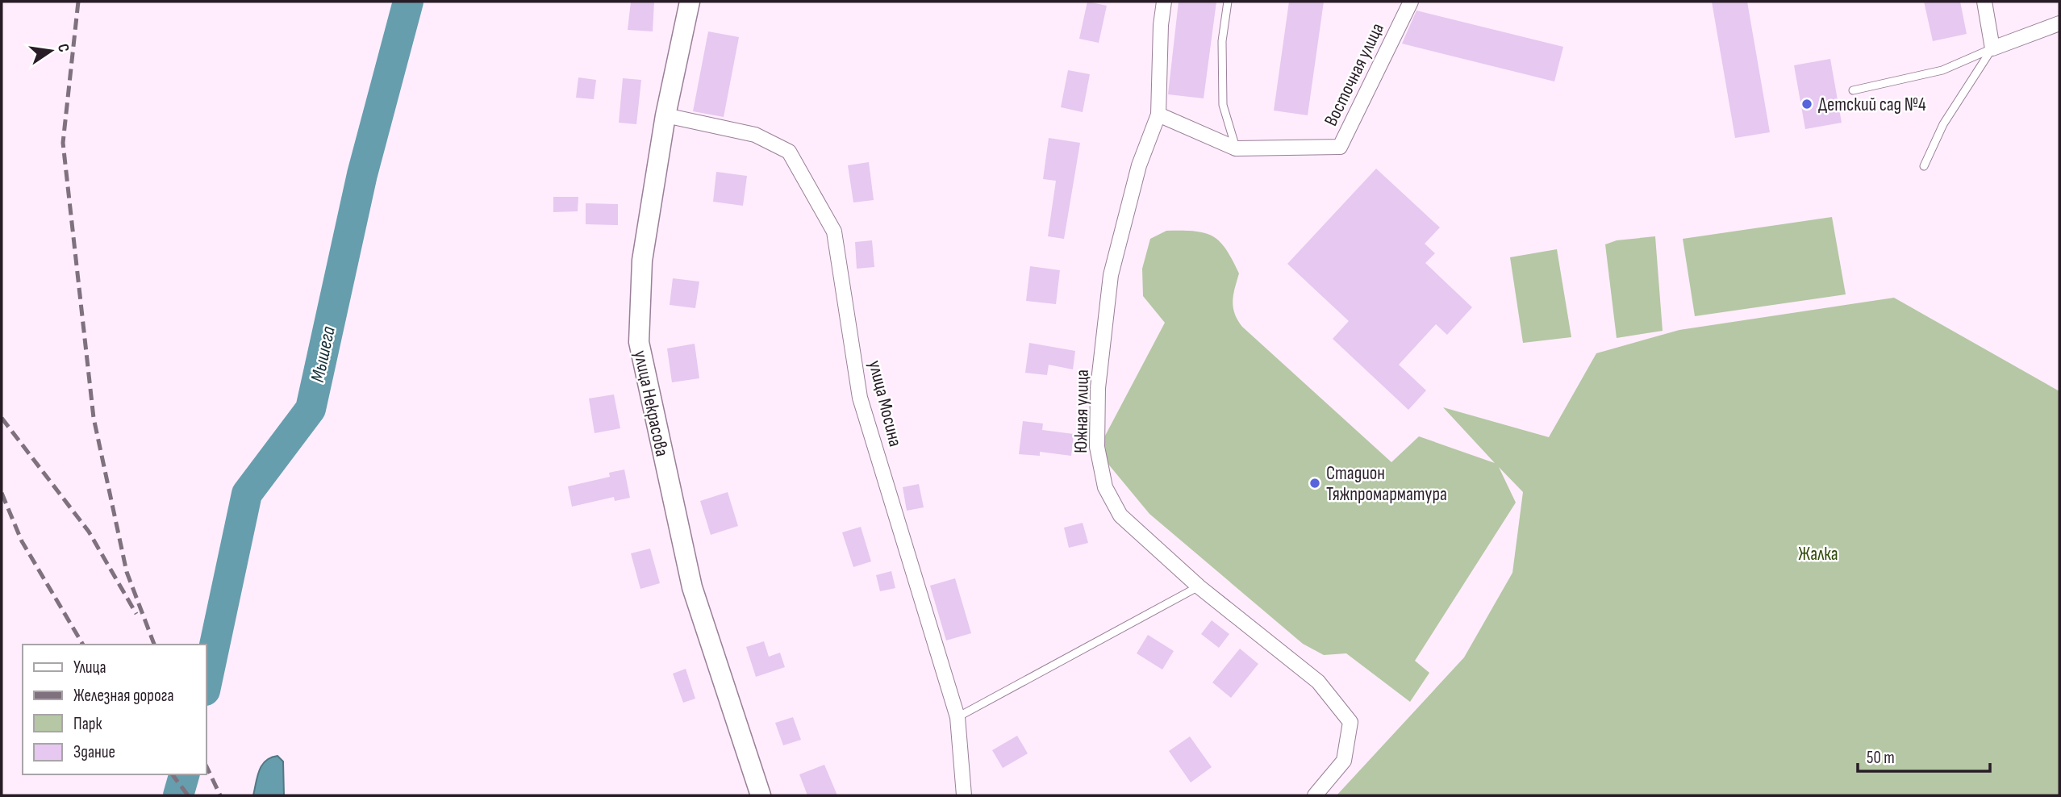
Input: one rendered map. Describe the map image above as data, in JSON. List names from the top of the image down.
{
  "streets": {
    "main road": ["улица Некрасова"],
    "street": ["Восточная улица", "улица Мосина", "Южная улица"]
  },
  "crossings": [
    ["Восточная улица", "Южная улица"],
    ["улица Некрасова", "улица Мосина"]
  ],
  "water": ["Мышега"],
  "parks": ["Жалка"],
  "places": ["Детский сад №4", "Стадион Тяжпромарматура"],
  "legend": [
    "Улица",
    "Железная дорога",
    "Парк",
    "Здание"
  ],
  "scale_bar": "50 m",
  "north": "right"
}
